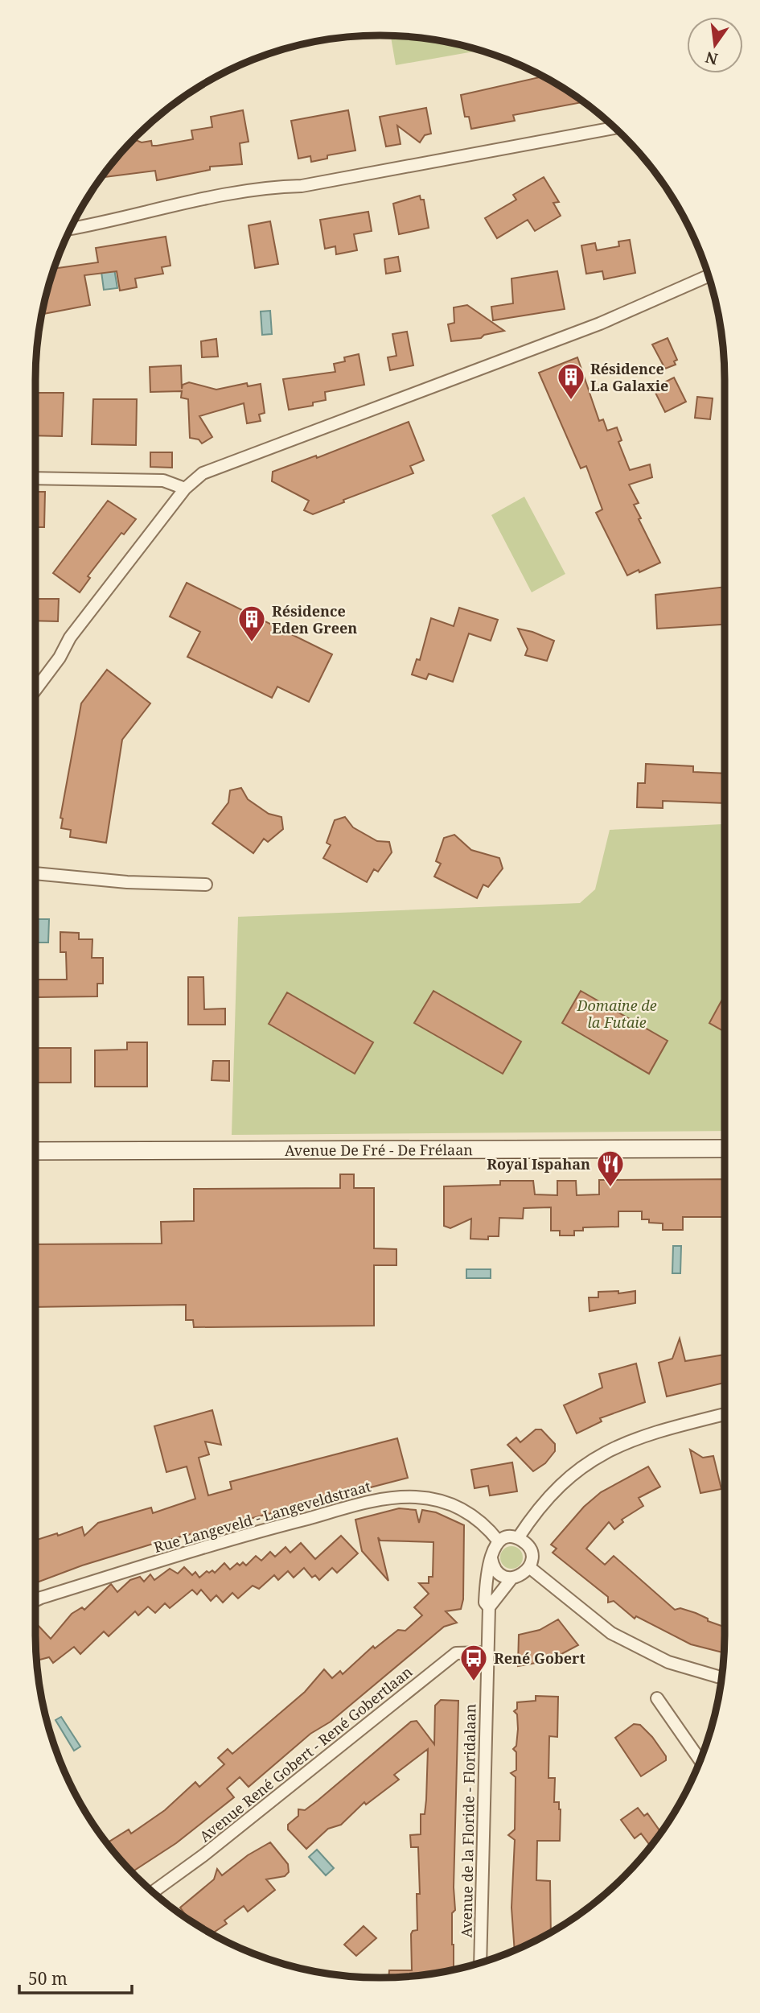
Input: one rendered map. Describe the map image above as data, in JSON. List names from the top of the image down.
{
  "streets": {
    "main road": ["Avenue De Fré - De Frélaan"],
    "street": ["Rue Langeveld - Langeveldstraat", "Avenue René Gobert - René Gobertlaan", "Avenue de la Floride - Floridalaan"]
  },
  "crossings": [
    ["Rue Langeveld - Langeveldstraat", "Avenue de la Floride - Floridalaan"],
    ["Avenue René Gobert - René Gobertlaan", "Avenue de la Floride - Floridalaan"]
  ],
  "parks": ["Domaine de la Futaie"],
  "places": {
    "building": ["Résidence La Galaxie", "Résidence Eden Green"],
    "restaurant": ["Royal Ispahan"],
    "bus stop": ["René Gobert"]
  },
  "scale_bar": "50 m",
  "north": "bottom"
}
